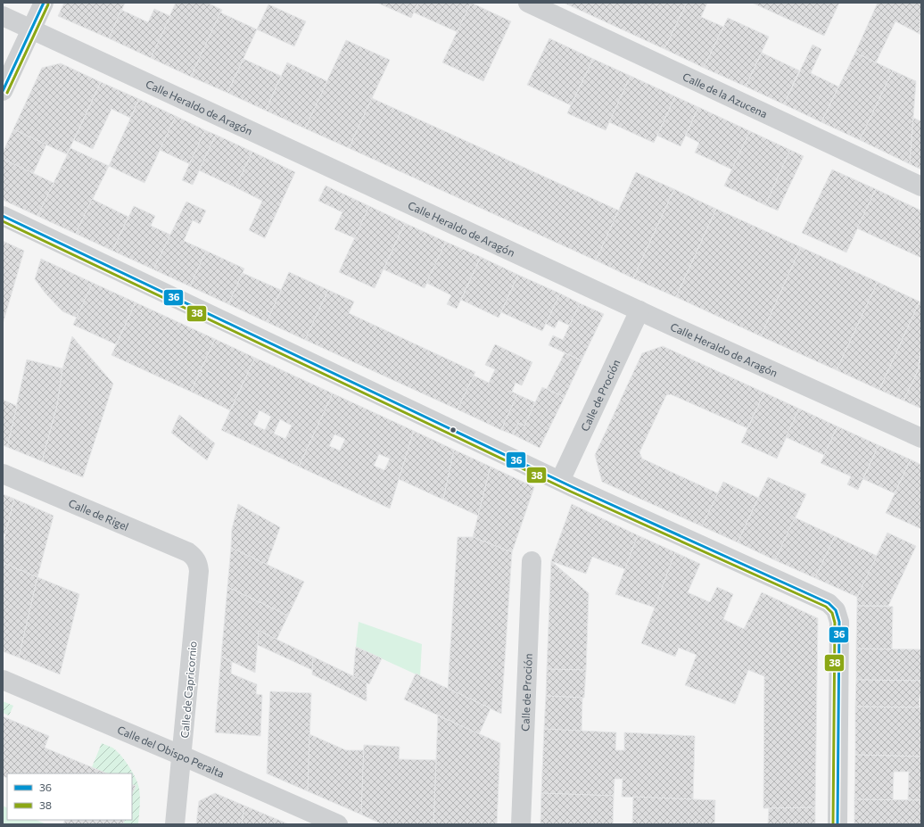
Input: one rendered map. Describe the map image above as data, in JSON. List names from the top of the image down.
{
  "streets": {
    "street": [
      "Calle de la Azucena",
      "Calle Heraldo de Aragón",
      "Calle de Proción",
      "Calle de Rigel",
      "Calle de Capricornio",
      "Calle del Obispo Peralta"
    ]
  },
  "crossings": [
    ["Calle Heraldo de Aragón", "Calle de Proción"],
    ["Calle de Rigel", "Calle de Capricornio"],
    ["Calle de Capricornio", "Calle del Obispo Peralta"]
  ],
  "lines": ["transit line 36", "transit line 38"],
  "legend": ["36", "38"]
}
